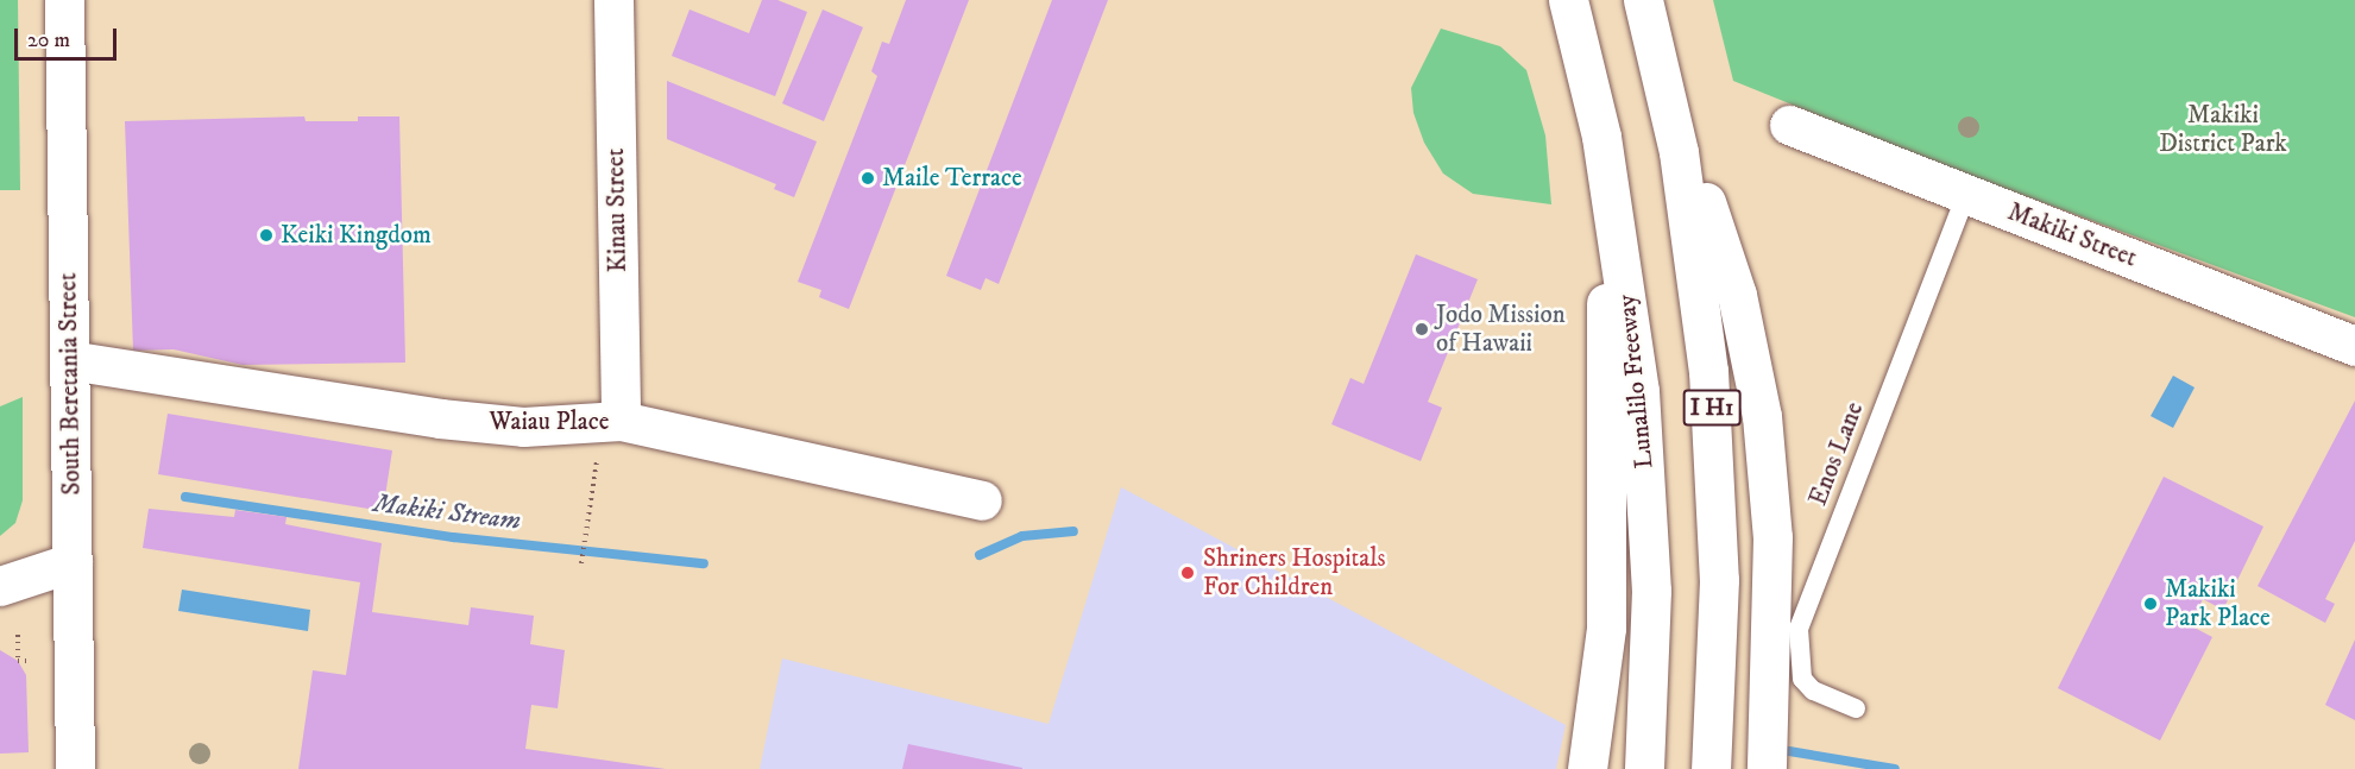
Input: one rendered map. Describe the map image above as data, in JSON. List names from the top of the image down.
{
  "streets": {
    "main road": [
      "Kinau Street",
      "Makiki Street",
      "Lunalilo Freeway",
      "South Beretania Street",
      "I H1",
      "Waiau Place"
    ],
    "lane": ["Enos Lane"]
  },
  "crossings": [
    ["Kinau Street", "Waiau Place"],
    ["Makiki Street", "Enos Lane"],
    ["South Beretania Street", "Waiau Place"]
  ],
  "water": ["Makiki Stream"],
  "parks": ["Makiki District Park"],
  "places": [
    "Maile Terrace",
    "Keiki Kingdom",
    "Jodo Mission of Hawaii",
    "Shriners Hospitals For Children",
    "Makiki Park Place"
  ],
  "scale_bar": "20 m"
}
